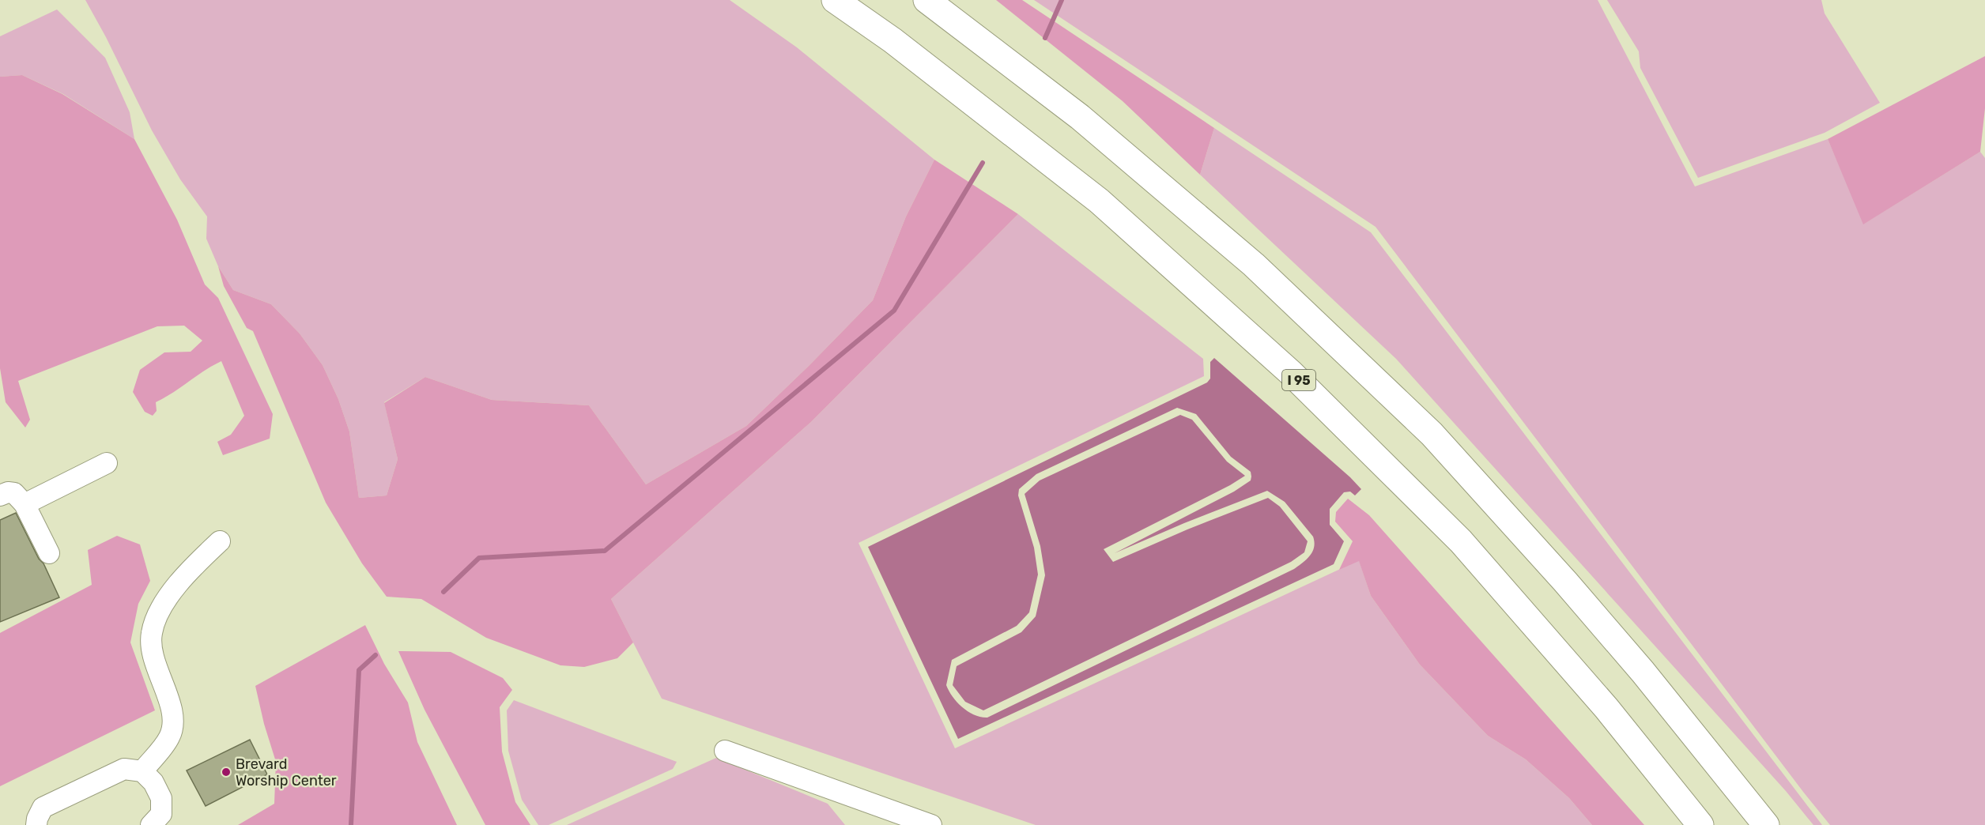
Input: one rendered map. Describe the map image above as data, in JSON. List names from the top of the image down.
{
  "streets": {
    "highway": ["I 95"]
  },
  "places": ["Brevard Worship Center"]
}
